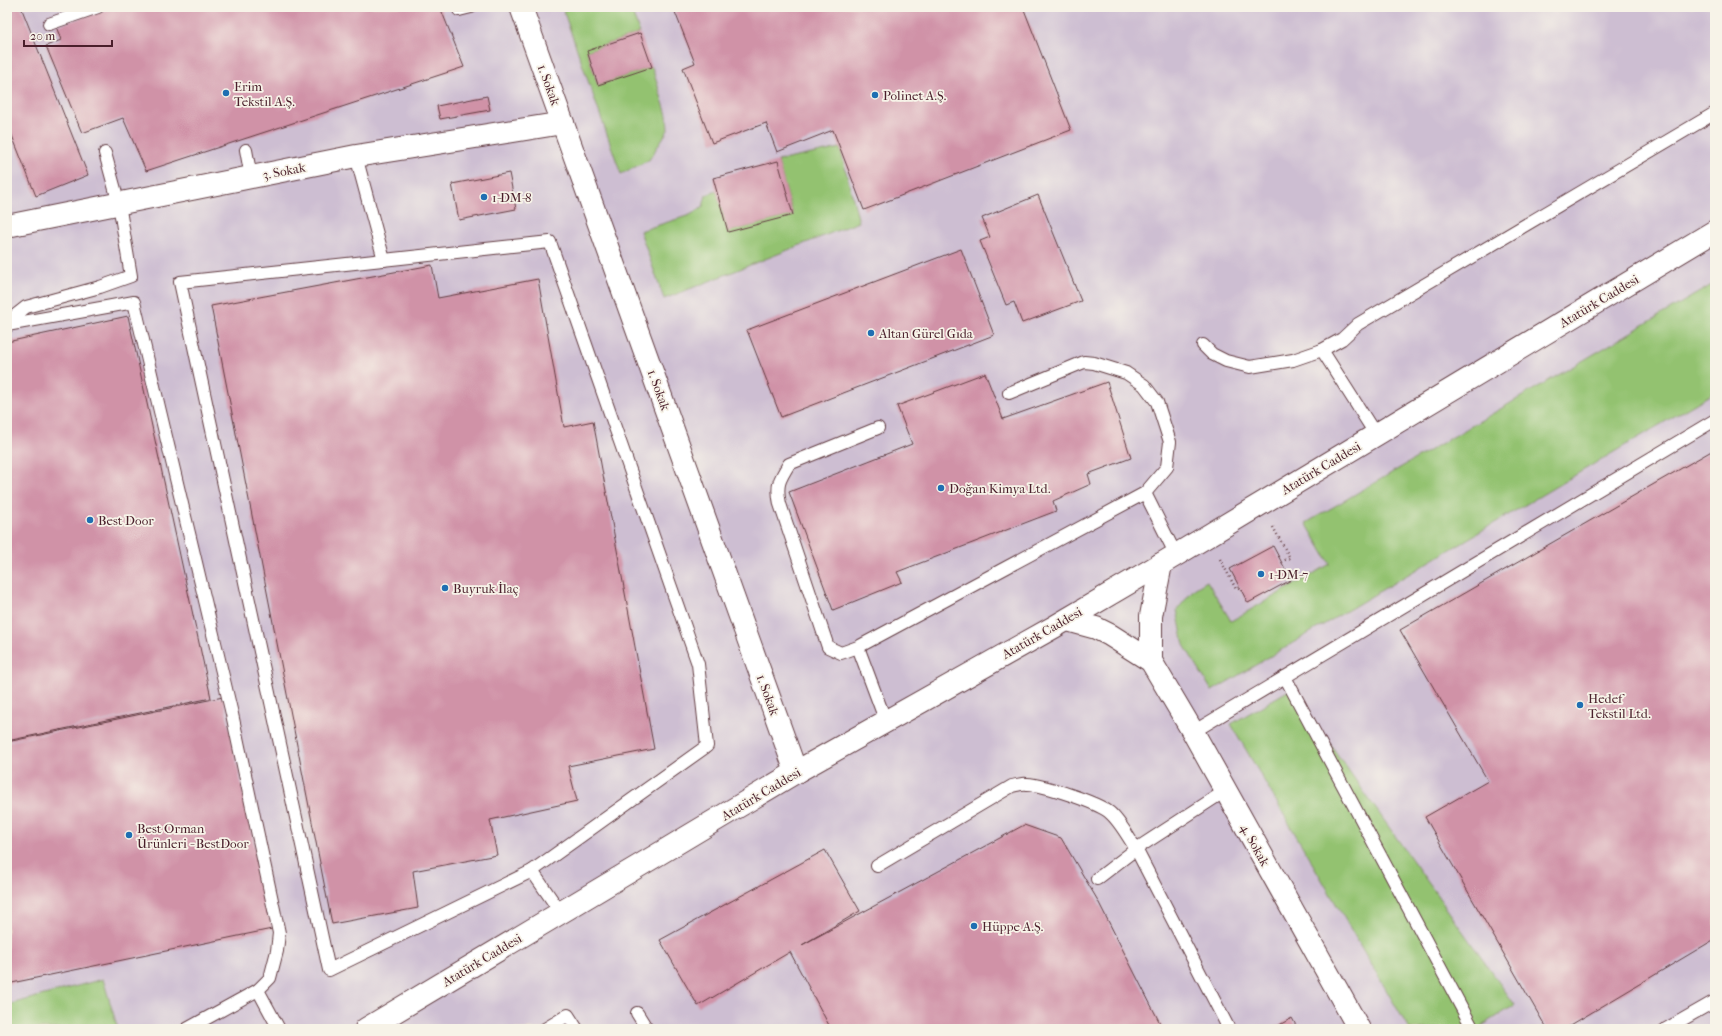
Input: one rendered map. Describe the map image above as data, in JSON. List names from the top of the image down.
{
  "streets": {
    "street": [
      "1. Sokak",
      "3. Sokak",
      "Atatürk Caddesi",
      "4. Sokak"
    ]
  },
  "crossings": [
    ["1. Sokak", "3. Sokak"],
    ["1. Sokak", "Atatürk Caddesi"]
  ],
  "places": [
    "Erim Tekstil A.Ş.",
    "Polinet A.Ş.",
    "1-DM-8",
    "Altan Gürel Gıda",
    "Doğan Kimya Ltd.",
    "Best Door",
    "1-DM-7",
    "Buyruk İlaç",
    "Hedef Tekstil Ltd.",
    "Best Orman Ürünleri - BestDoor",
    "Hüppe A.Ş."
  ],
  "scale_bar": "20 m"
}
